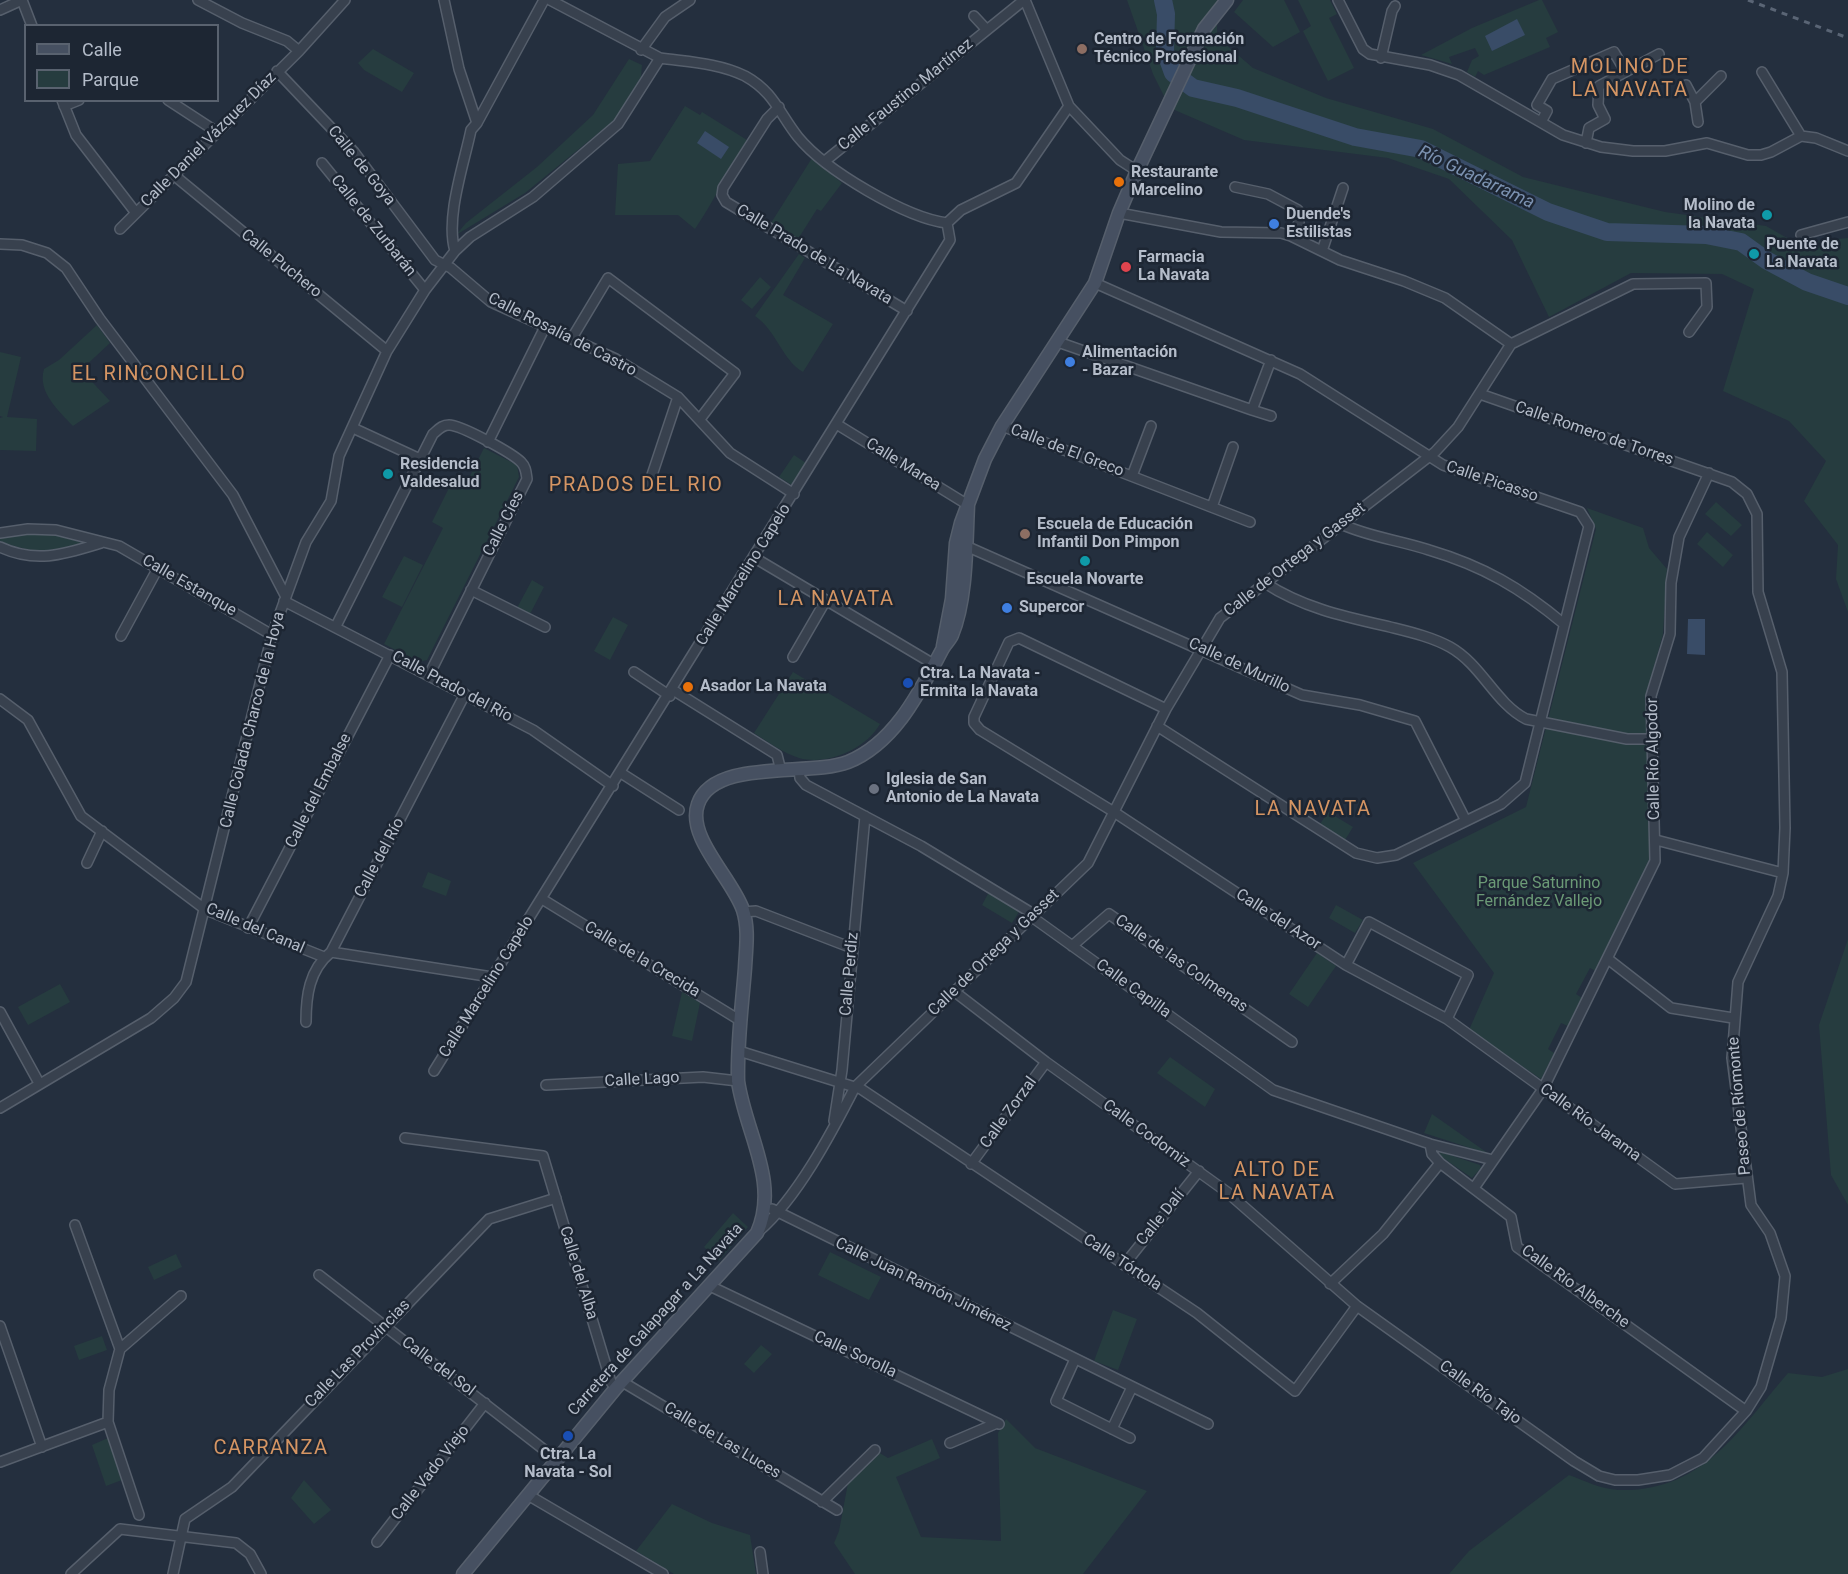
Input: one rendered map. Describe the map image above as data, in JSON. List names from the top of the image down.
{
  "streets": {
    "main road": ["Carretera de Galapagar a La Navata"],
    "street": [
      "Calle Faustino Martínez",
      "Calle Daniel Vázquez Díaz",
      "Calle de Goya",
      "Calle de Zurbarán",
      "Calle Prado de La Navata",
      "Calle Puchero",
      "Calle Rosalía de Castro",
      "Calle Romero de Torres",
      "Calle de El Greco",
      "Calle Marea",
      "Calle Picasso",
      "Calle Cíes",
      "Calle de Ortega y Gasset",
      "Calle Marcelino Capelo",
      "Calle Estanque",
      "Calle de Murillo",
      "Calle Prado del Río",
      "Calle Colada Charco de la Hoya",
      "Calle Río Algodor",
      "Calle del Embalse",
      "Calle del Río",
      "Calle del Azor",
      "Calle del Canal",
      "Calle de la Crecida",
      "Calle de las Colmenas",
      "Calle Perdiz",
      "Calle Capilla",
      "Calle Lago",
      "Paseo de Ríomonte",
      "Calle Zorzal",
      "Calle Río Jarama",
      "Calle Codorniz",
      "Calle Dalí",
      "Calle Tórtola",
      "Calle del Alba",
      "Calle Juan Ramón Jiménez",
      "Calle Río Alberche",
      "Calle Las Provincias",
      "Calle Sorolla",
      "Calle del Sol",
      "Calle Río Tajo",
      "Calle de Las Luces",
      "Calle Vado Viejo"
    ]
  },
  "crossings": [
    ["Calle Daniel Vázquez Díaz", "Calle de Goya"],
    ["Calle Daniel Vázquez Díaz", "Calle Puchero"],
    ["Calle de Goya", "Calle Rosalía de Castro"],
    ["Calle de Goya", "Calle Colada Charco de la Hoya"],
    ["Calle de Zurbarán", "Calle Colada Charco de la Hoya"],
    ["Calle Prado de La Navata", "Calle Marcelino Capelo"],
    ["Calle Puchero", "Calle Colada Charco de la Hoya"],
    ["Calle Rosalía de Castro", "Calle Marcelino Capelo"],
    ["Calle Rosalía de Castro", "Calle Colada Charco de la Hoya"],
    ["Calle Romero de Torres", "Calle de Ortega y Gasset"],
    ["Calle Romero de Torres", "Calle Río Algodor"],
    ["Calle Romero de Torres", "Paseo de Ríomonte"],
    ["Calle de El Greco", "Carretera de Galapagar a La Navata"],
    ["Calle Marea", "Calle Marcelino Capelo"],
    ["Calle Marea", "Carretera de Galapagar a La Navata"],
    ["Calle Picasso", "Calle de Ortega y Gasset"],
    ["Calle Picasso", "Calle de Murillo"],
    ["Calle Picasso", "Carretera de Galapagar a La Navata"],
    ["Calle Cíes", "Calle Prado del Río"],
    ["Calle de Ortega y Gasset", "Calle de Murillo"],
    ["Calle de Ortega y Gasset", "Calle del Azor"],
    ["Calle de Ortega y Gasset", "Calle Perdiz"],
    ["Calle de Ortega y Gasset", "Calle Capilla"],
    ["Calle de Ortega y Gasset", "Calle Codorniz"],
    ["Calle de Ortega y Gasset", "Calle Tórtola"],
    ["Calle Marcelino Capelo", "Calle Prado del Río"],
    ["Calle Marcelino Capelo", "Calle del Canal"],
    ["Calle Marcelino Capelo", "Calle de la Crecida"],
    ["Calle Estanque", "Calle Colada Charco de la Hoya"],
    ["Calle de Murillo", "Carretera de Galapagar a La Navata"],
    ["Calle Prado del Río", "Calle Colada Charco de la Hoya"],
    ["Calle Prado del Río", "Calle del Embalse"],
    ["Calle Prado del Río", "Calle del Río"],
    ["Calle Colada Charco de la Hoya", "Calle del Canal"],
    ["Calle Río Algodor", "Calle Capilla"],
    ["Calle Río Algodor", "Paseo de Ríomonte"],
    ["Calle Río Algodor", "Calle Río Jarama"],
    ["Calle Río Algodor", "Calle Río Alberche"],
    ["Calle del Embalse", "Calle del Canal"],
    ["Calle del Río", "Calle del Canal"],
    ["Calle del Azor", "Calle Río Jarama"],
    ["Calle de la Crecida", "Carretera de Galapagar a La Navata"],
    ["Calle de las Colmenas", "Calle Capilla"],
    ["Calle Perdiz", "Calle Capilla"],
    ["Calle Perdiz", "Calle Tórtola"],
    ["Calle Perdiz", "Calle Juan Ramón Jiménez"],
    ["Calle Perdiz", "Carretera de Galapagar a La Navata"],
    ["Calle Capilla", "Calle Río Alberche"],
    ["Calle Capilla", "Carretera de Galapagar a La Navata"],
    ["Calle Lago", "Carretera de Galapagar a La Navata"],
    ["Paseo de Ríomonte", "Calle Río Jarama"],
    ["Paseo de Ríomonte", "Calle Río Alberche"],
    ["Paseo de Ríomonte", "Calle Río Tajo"],
    ["Calle Zorzal", "Calle Codorniz"],
    ["Calle Zorzal", "Calle Tórtola"],
    ["Calle Codorniz", "Calle Dalí"],
    ["Calle Codorniz", "Calle Río Tajo"],
    ["Calle Dalí", "Calle Tórtola"],
    ["Calle Tórtola", "Carretera de Galapagar a La Navata"],
    ["Calle Tórtola", "Calle Río Tajo"],
    ["Calle del Alba", "Carretera de Galapagar a La Navata"],
    ["Calle del Alba", "Calle Las Provincias"],
    ["Calle del Alba", "Calle de Las Luces"],
    ["Calle Juan Ramón Jiménez", "Carretera de Galapagar a La Navata"],
    ["Carretera de Galapagar a La Navata", "Calle Sorolla"],
    ["Carretera de Galapagar a La Navata", "Calle del Sol"],
    ["Carretera de Galapagar a La Navata", "Calle de Las Luces"],
    ["Calle Las Provincias", "Calle del Sol"],
    ["Calle del Sol", "Calle Vado Viejo"]
  ],
  "districts": [
    "MOLINO DE LA NAVATA",
    "EL RINCONCILLO",
    "PRADOS DEL RIO",
    "LA NAVATA",
    "LA NAVATA",
    "ALTO DE LA NAVATA",
    "CARRANZA"
  ],
  "water": ["Río Guadarrama"],
  "parks": ["Parque Saturnino Fernández Vallejo"],
  "places": [
    "Centro de Formación Técnico Profesional",
    "Restaurante Marcelino",
    "Molino de la Navata",
    "Duende's Estilistas",
    "Puente de La Navata",
    "Farmacia La Navata",
    "Alimentación - Bazar",
    "Residencia Valdesalud",
    "Escuela de Educación Infantil Don Pimpon",
    "Escuela Novarte",
    "Supercor",
    "Ctra. La Navata - Ermita la Navata",
    "Asador La Navata",
    "Iglesia de San Antonio de La Navata",
    "Ctra. La Navata - Sol"
  ],
  "legend": ["Calle", "Parque"]
}
